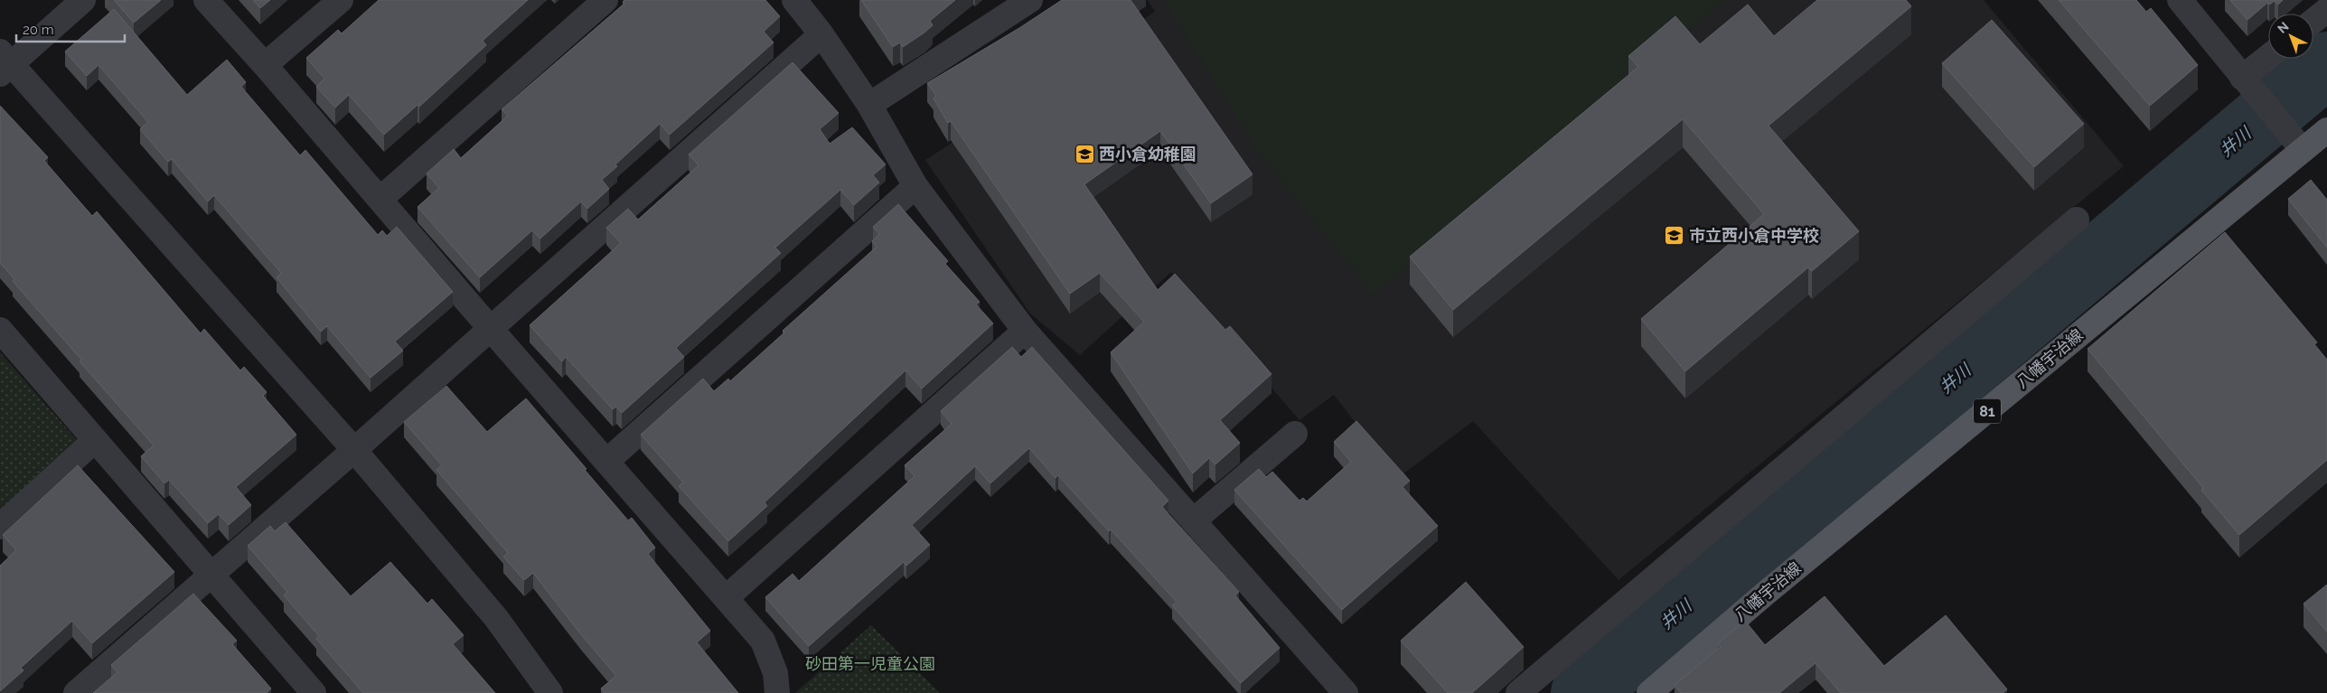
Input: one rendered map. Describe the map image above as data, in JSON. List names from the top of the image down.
{
  "streets": {
    "main road": ["八幡宇治線", "81"]
  },
  "water": ["井川"],
  "parks": ["砂田第一児童公園"],
  "places": {
    "school or university": ["西小倉幼稚園", "市立西小倉中学校"]
  },
  "scale_bar": "20 m",
  "north": "top left"
}
